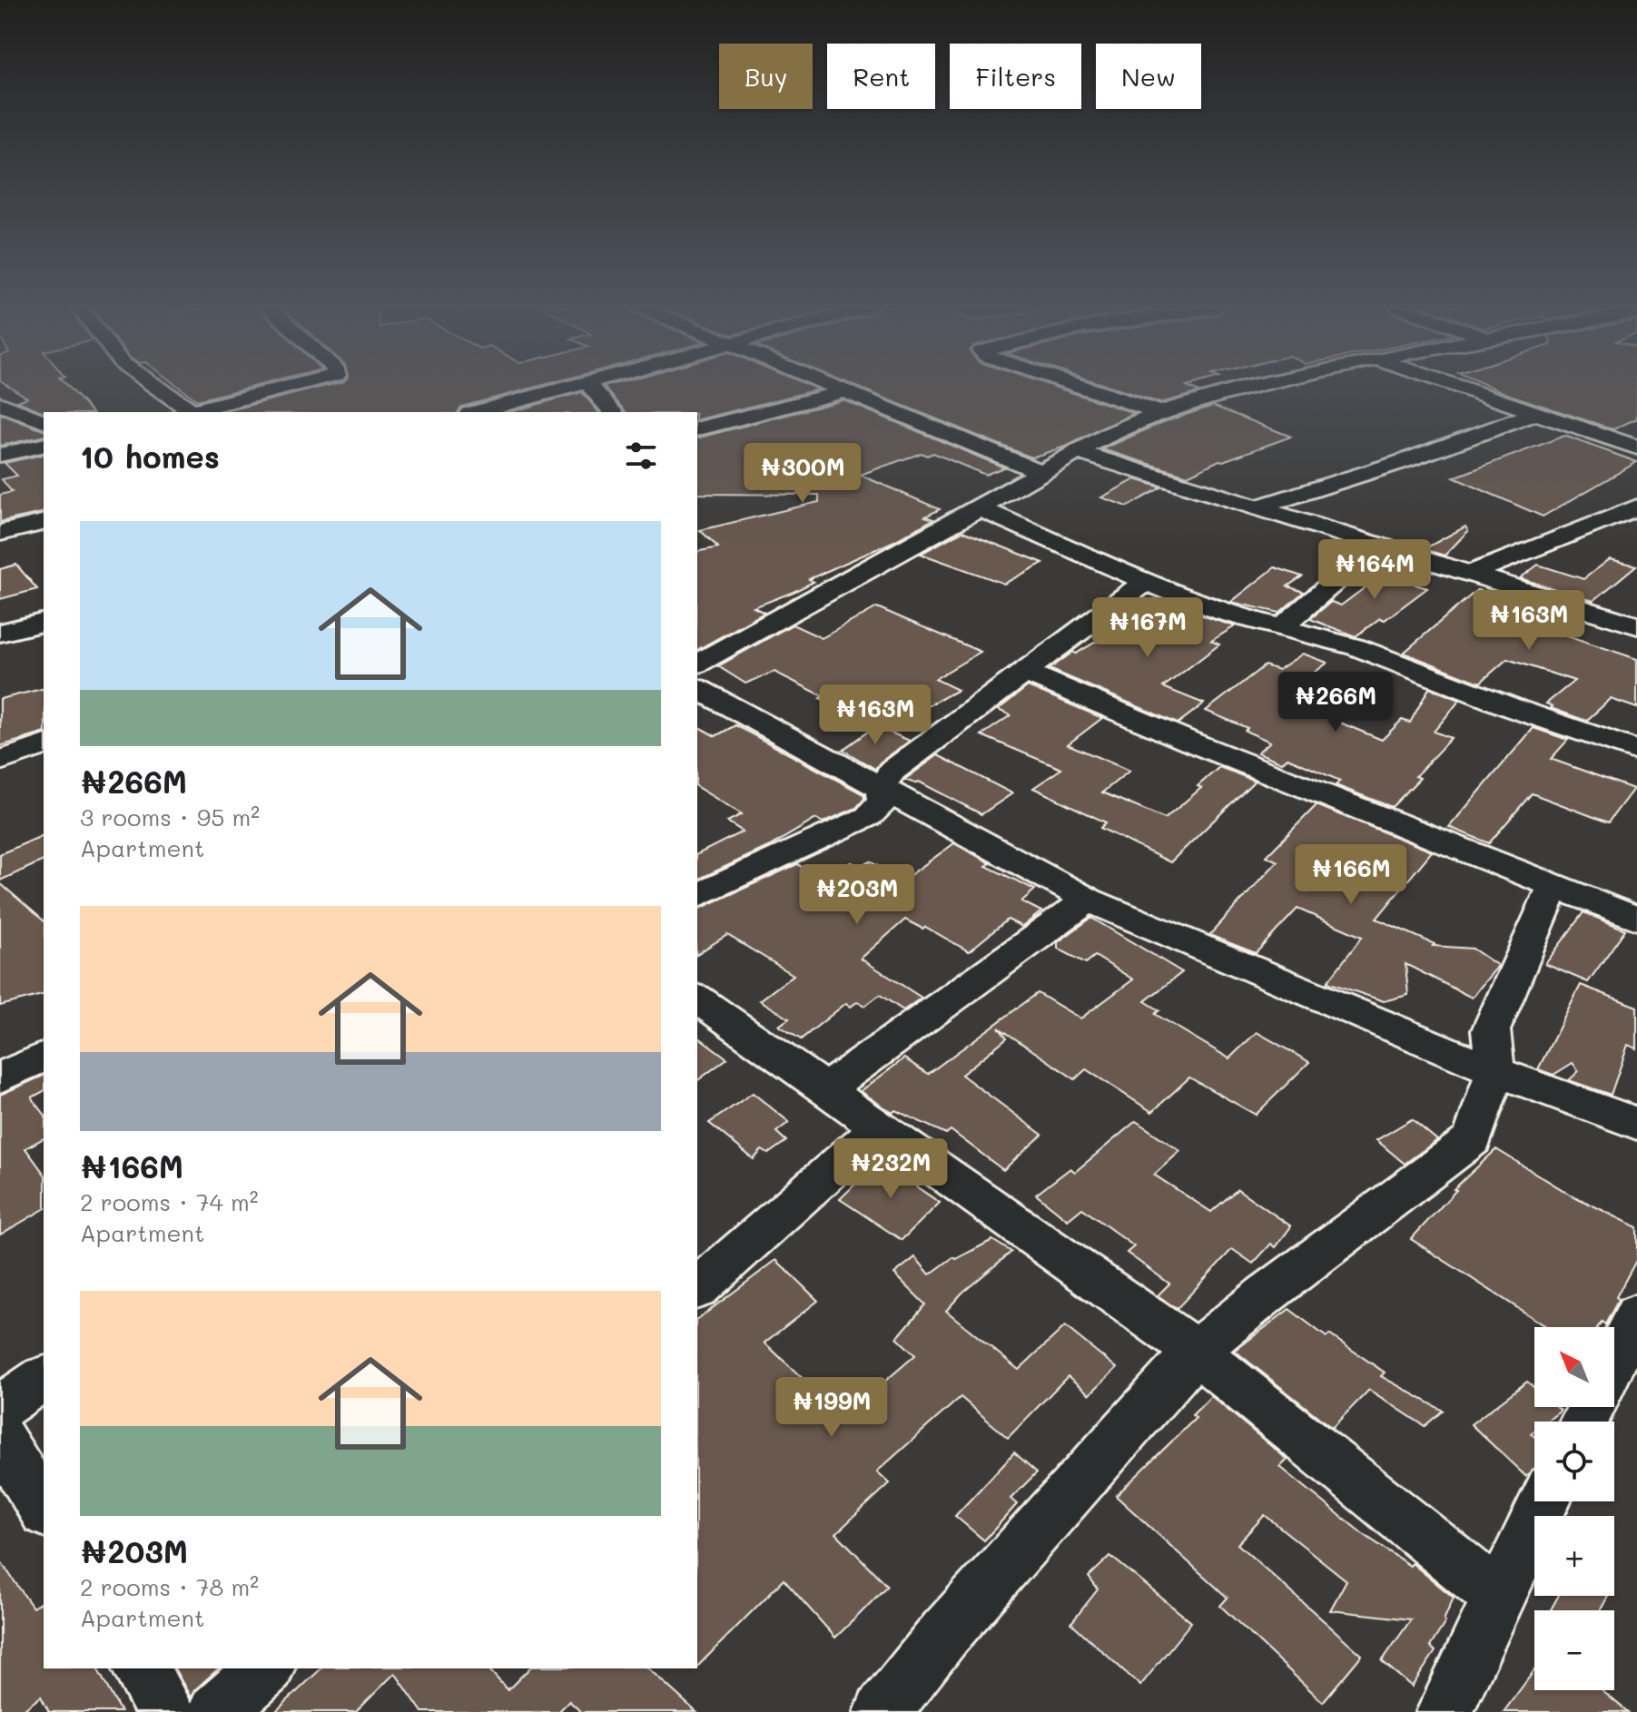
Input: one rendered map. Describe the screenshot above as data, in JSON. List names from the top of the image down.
{
  "north": "top left",
  "page": {
    "chip": [
      "Buy",
      "Rent",
      "Filters",
      "New"
    ],
    "heading": "10 homes",
    "price": [
      "₦300M",
      "₦164M",
      "₦163M",
      "₦167M",
      "₦266M",
      "₦163M",
      "₦166M",
      "₦203M",
      "₦232M",
      "₦199M"
    ],
    "list": [
      {
        "name": "₦266M",
        "note": "3 rooms · 95 m² · Apartment"
      },
      {
        "name": "₦166M",
        "note": "2 rooms · 74 m² · Apartment"
      },
      {
        "name": "₦203M",
        "note": "2 rooms · 78 m² · Apartment"
      }
    ],
    "map_buttons": ["+", "−"]
  }
}
